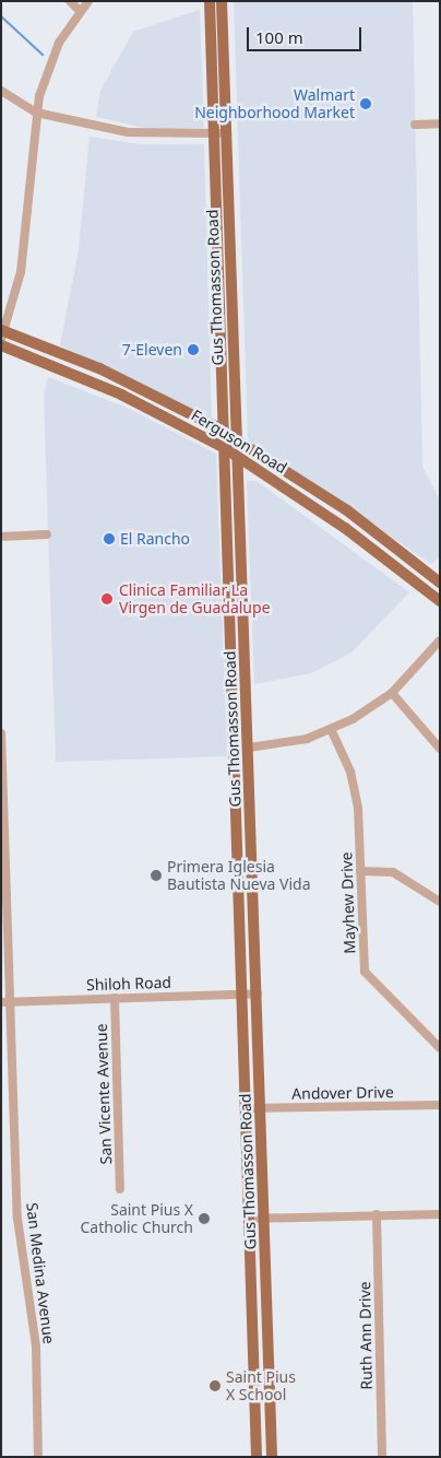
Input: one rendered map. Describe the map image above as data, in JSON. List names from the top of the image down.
{
  "streets": {
    "main road": ["Gus Thomasson Road", "Ferguson Road"],
    "street": [
      "Mayhew Drive",
      "Shiloh Road",
      "Andover Drive",
      "San Vicente Avenue",
      "San Medina Avenue",
      "Ruth Ann Drive"
    ]
  },
  "crossings": [
    ["Gus Thomasson Road", "Ferguson Road"],
    ["Gus Thomasson Road", "Shiloh Road"],
    ["Gus Thomasson Road", "Andover Drive"],
    ["Shiloh Road", "San Vicente Avenue"],
    ["Shiloh Road", "San Medina Avenue"]
  ],
  "places": [
    "Walmart Neighborhood Market",
    "7-Eleven",
    "El Rancho",
    "Clinica Familiar La Virgen de Guadalupe",
    "Primera Iglesia Bautista Nueva Vida",
    "Saint Pius X Catholic Church",
    "Saint Pius X School"
  ],
  "scale_bar": "100 m"
}
